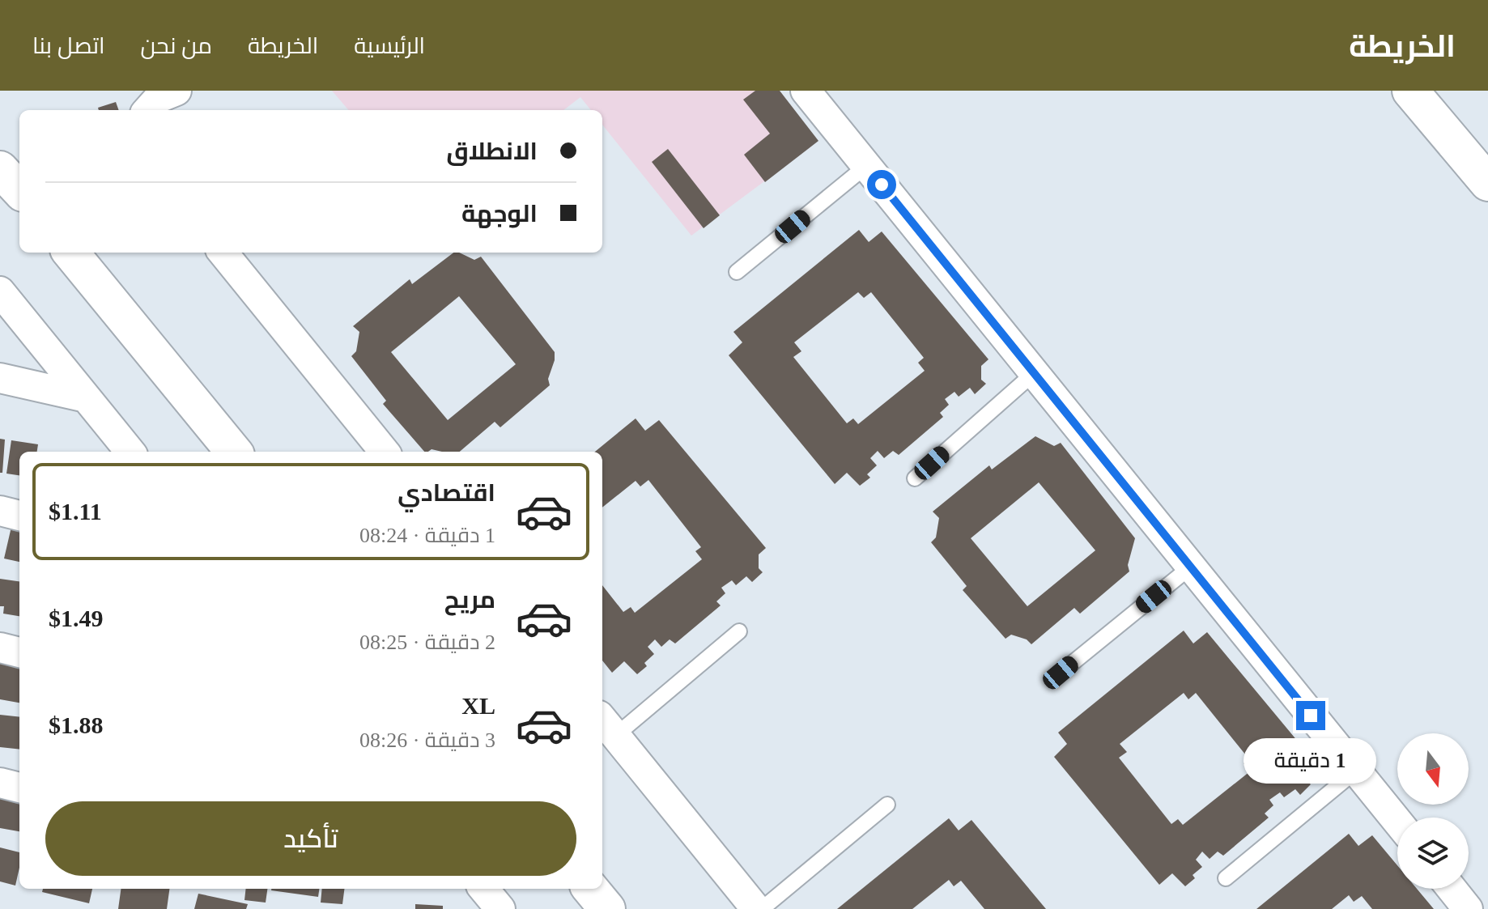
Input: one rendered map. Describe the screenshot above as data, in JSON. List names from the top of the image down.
{
  "north": "bottom",
  "page": {
    "header": "الخريطة",
    "nav": [
      "الرئيسية",
      "الخريطة",
      "من نحن",
      "اتصل بنا"
    ],
    "banner": ["الانطلاق", "الوجهة"],
    "list": [
      {
        "name": "اقتصادي",
        "note": "1 دقيقة · 08:24",
        "value": "$1.11"
      },
      {
        "name": "مريح",
        "note": "2 دقيقة · 08:25",
        "value": "$1.49"
      },
      {
        "name": "XL",
        "note": "3 دقيقة · 08:26",
        "value": "$1.88"
      }
    ],
    "bubble": "1 دقيقة",
    "buttons": "تأكيد"
  }
}
